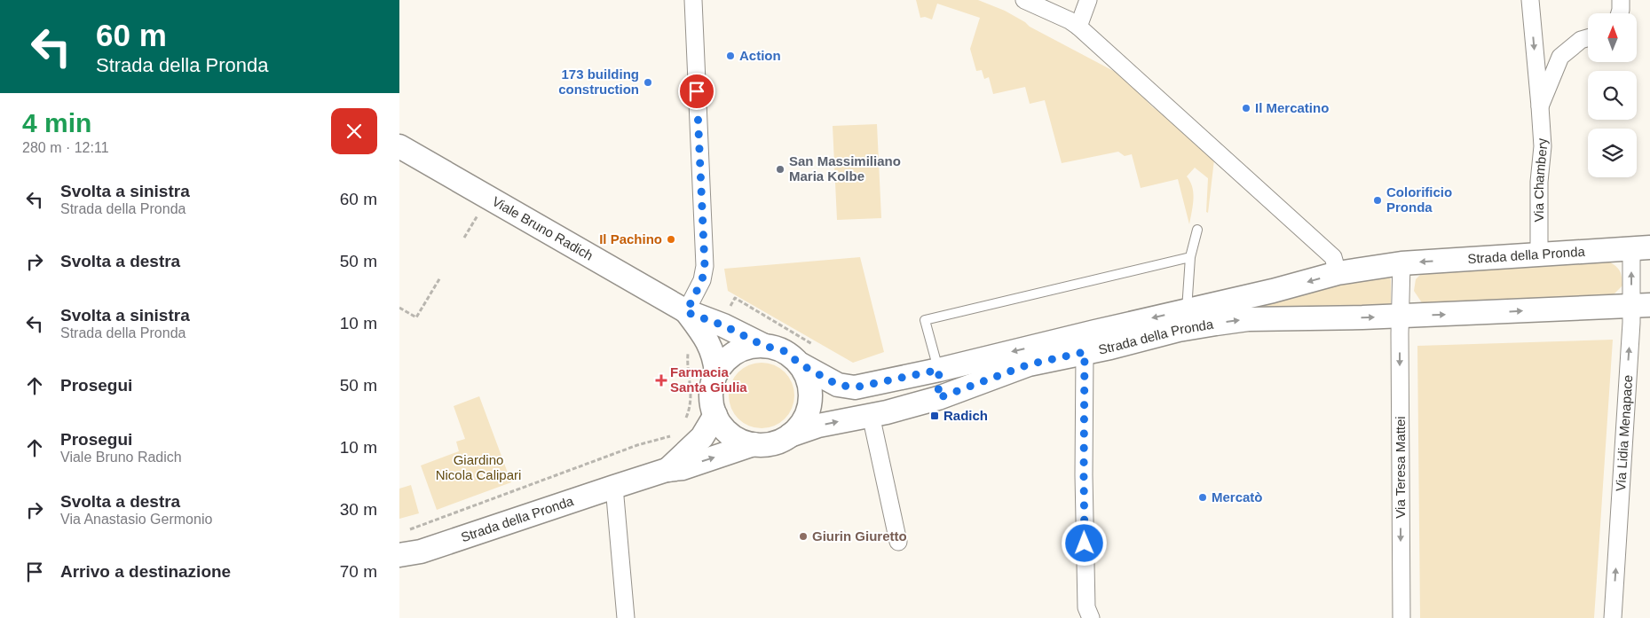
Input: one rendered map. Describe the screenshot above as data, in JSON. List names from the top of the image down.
{
  "streets": {
    "street": [
      "Via Chambery",
      "Viale Bruno Radich",
      "Strada della Pronda",
      "Via Lidia Menapace",
      "Via Teresa Mattei"
    ]
  },
  "crossings": [
    ["Via Chambery", "Strada della Pronda"],
    ["Viale Bruno Radich", "Strada della Pronda"],
    ["Strada della Pronda", "Via Lidia Menapace"],
    ["Strada della Pronda", "Via Teresa Mattei"]
  ],
  "one_way": ["Via Lidia Menapace", "Via Teresa Mattei"],
  "parks": ["Giardino Nicola Calipari"],
  "places": {
    "other": [
      "Action",
      "173 building construction",
      "Il Mercatino",
      "San Massimiliano Maria Kolbe",
      "Colorificio Pronda",
      "Il Pachino",
      "Mercatò",
      "Giurin Giuretto"
    ],
    "health": ["Farmacia Santa Giulia"],
    "transit": ["Radich"]
  },
  "north": "top",
  "page": {
    "turn": ["60 m", "Strada della Pronda"],
    "heading": ["4 min", "280 m · 12:11"],
    "list": [
      {
        "name": "Svolta a sinistra",
        "note": "Strada della Pronda",
        "value": "60 m"
      },
      {
        "name": "Svolta a destra",
        "value": "50 m"
      },
      {
        "name": "Svolta a sinistra",
        "note": "Strada della Pronda",
        "value": "10 m"
      },
      {
        "name": "Prosegui",
        "value": "50 m"
      },
      {
        "name": "Prosegui",
        "note": "Viale Bruno Radich",
        "value": "10 m"
      },
      {
        "name": "Svolta a destra",
        "note": "Via Anastasio Germonio",
        "value": "30 m"
      },
      {
        "name": "Arrivo a destinazione",
        "value": "70 m"
      }
    ]
  }
}
